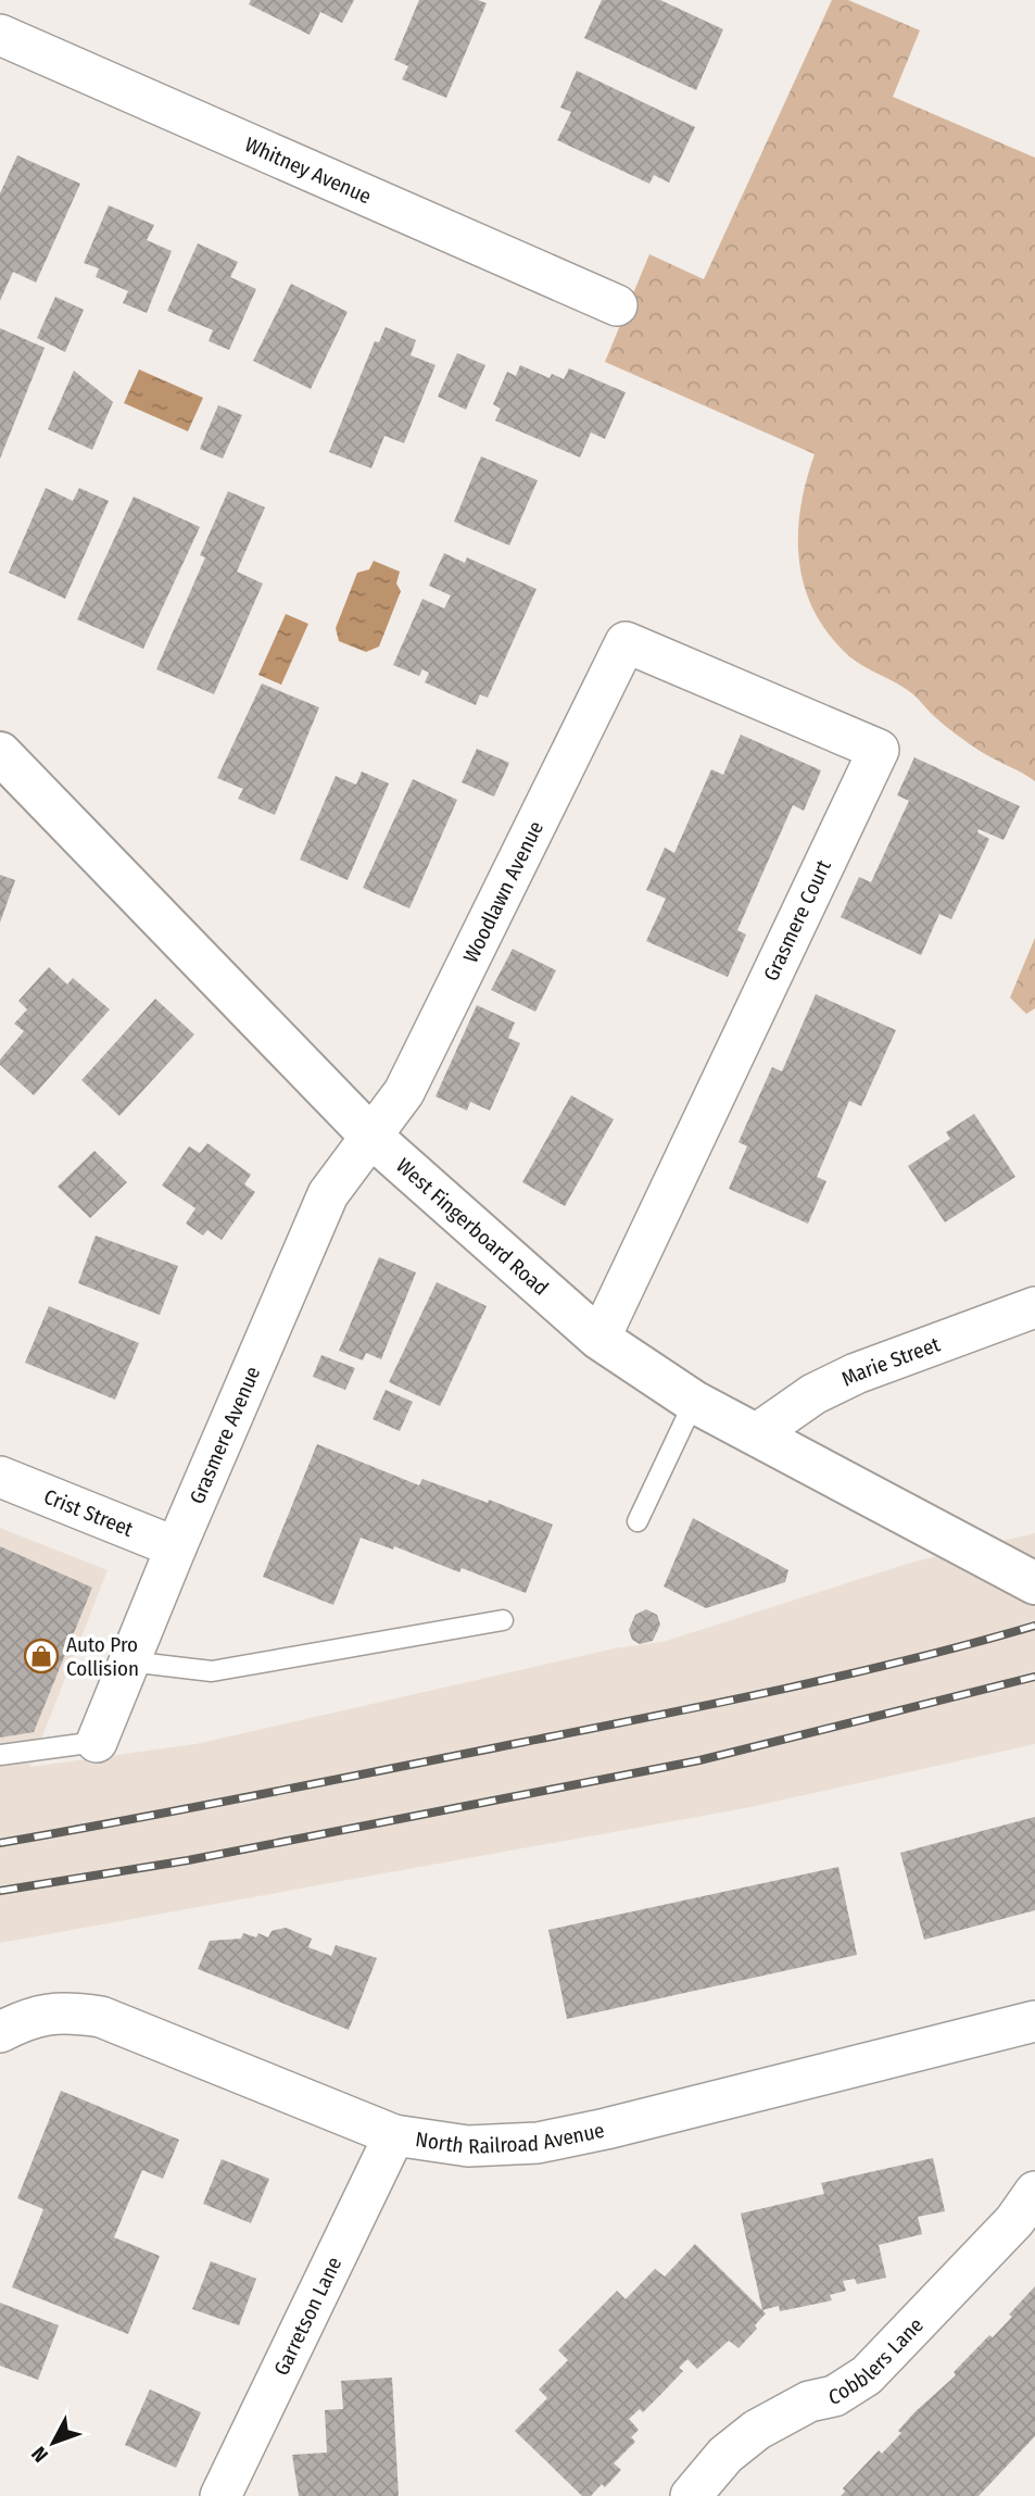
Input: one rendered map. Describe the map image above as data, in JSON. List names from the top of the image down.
{
  "streets": {
    "street": [
      "Whitney Avenue",
      "Woodlawn Avenue",
      "Grasmere Court",
      "West Fingerboard Road",
      "Marie Street",
      "Grasmere Avenue",
      "Crist Street",
      "North Railroad Avenue",
      "Garretson Lane",
      "Cobblers Lane"
    ]
  },
  "crossings": [
    ["Woodlawn Avenue", "Grasmere Court"],
    ["Woodlawn Avenue", "West Fingerboard Road"],
    ["Woodlawn Avenue", "Grasmere Avenue"],
    ["Grasmere Court", "West Fingerboard Road"],
    ["West Fingerboard Road", "Marie Street"],
    ["West Fingerboard Road", "Grasmere Avenue"],
    ["Grasmere Avenue", "Crist Street"],
    ["North Railroad Avenue", "Garretson Lane"]
  ],
  "places": {
    "shop": ["Auto Pro Collision"]
  },
  "north": "bottom left"
}
